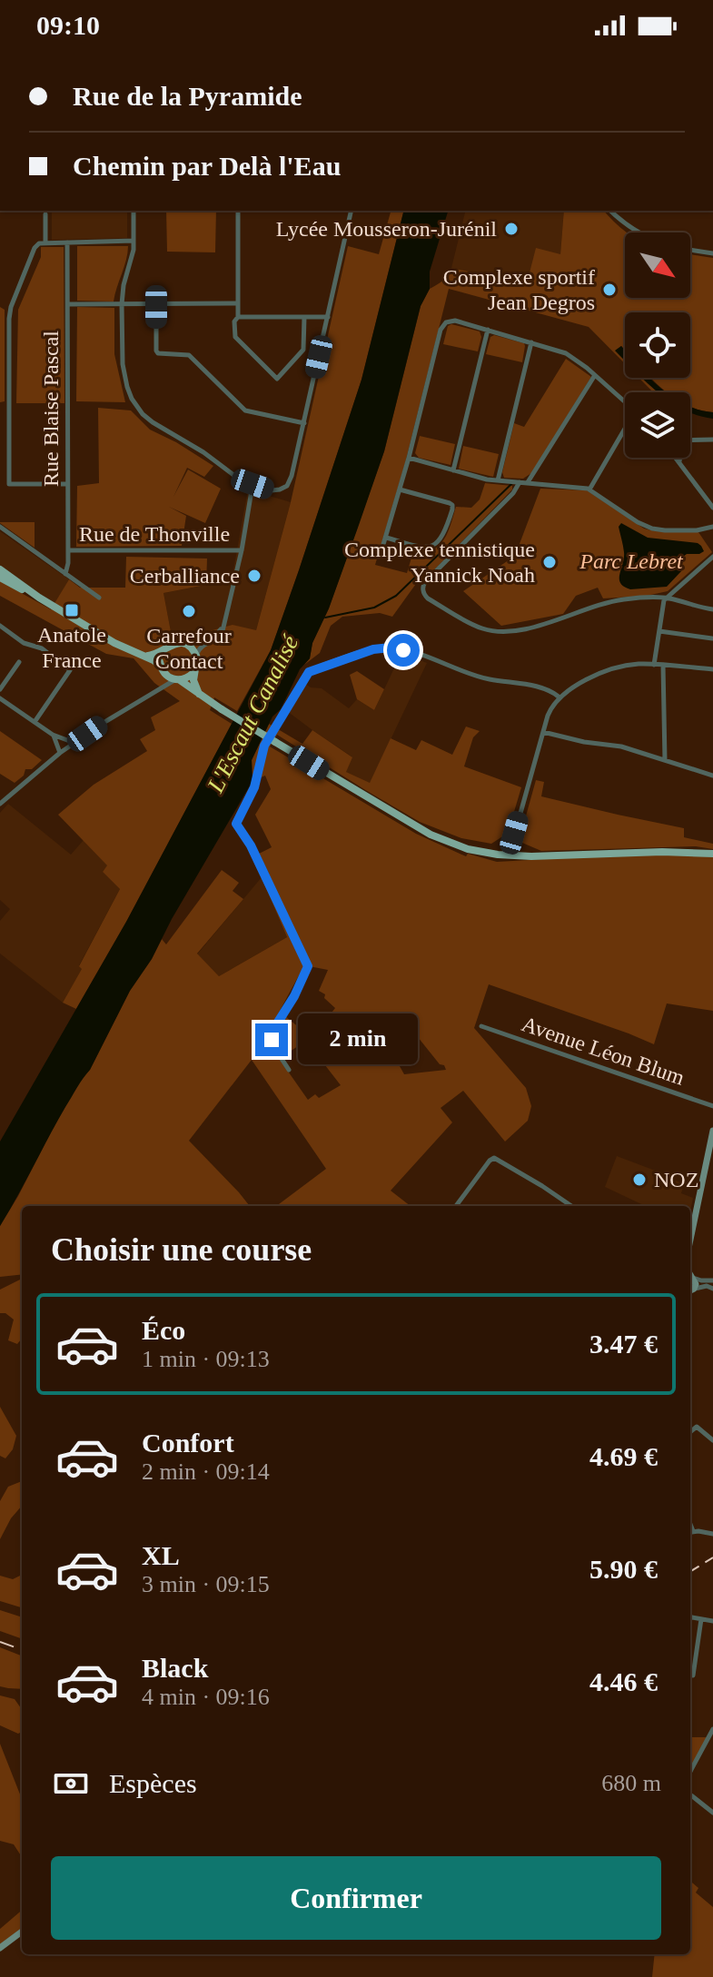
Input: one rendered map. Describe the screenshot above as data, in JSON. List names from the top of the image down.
{
  "streets": {
    "street": ["Rue Blaise Pascal", "Rue de Thonville", "Avenue Léon Blum"]
  },
  "crossings": [
    ["Rue Blaise Pascal", "Rue de Thonville"]
  ],
  "water": ["L'Escaut Canalisé"],
  "parks": ["Parc Lebret"],
  "places": {
    "other": [
      "Lycée Mousseron-Jurénil",
      "Complexe sportif Jean Degros",
      "Complexe tennistique Yannick Noah",
      "Cerballiance",
      "Carrefour Contact",
      "NOZ"
    ],
    "transit": ["Anatole France"]
  },
  "north": "bottom right",
  "page": {
    "status": "09:10",
    "banner": ["Rue de la Pyramide", "Chemin par Delà l'Eau"],
    "bubble": "2 min",
    "heading": "Choisir une course",
    "list": [
      {
        "name": "Éco",
        "note": "1 min · 09:13",
        "value": "3.47 €"
      },
      {
        "name": "Confort",
        "note": "2 min · 09:14",
        "value": "4.69 €"
      },
      {
        "name": "XL",
        "note": "3 min · 09:15",
        "value": "5.90 €"
      },
      {
        "name": "Black",
        "note": "4 min · 09:16",
        "value": "4.46 €"
      }
    ],
    "pay": ["Espèces", "680 m"],
    "buttons": "Confirmer"
  }
}
